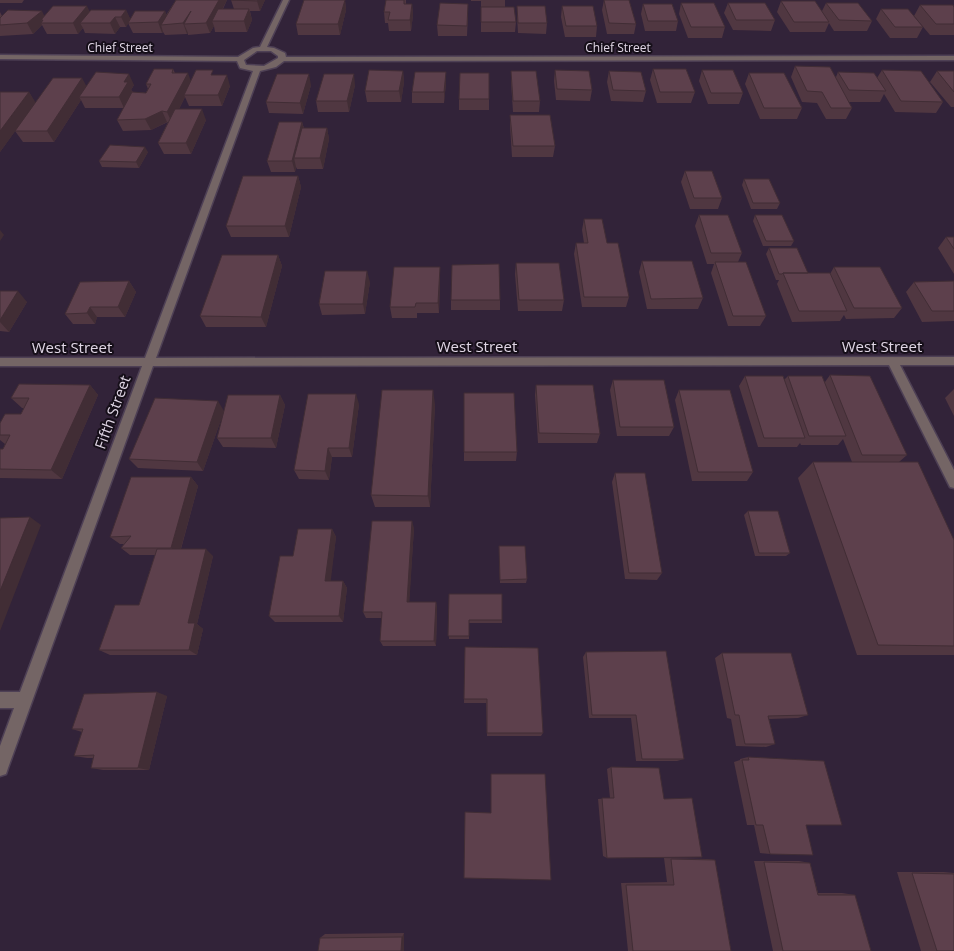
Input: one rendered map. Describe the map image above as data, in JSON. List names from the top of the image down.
{
  "streets": {
    "street": ["Chief Street", "West Street", "Fifth Street"]
  },
  "crossings": [
    ["West Street", "Fifth Street"]
  ]
}
